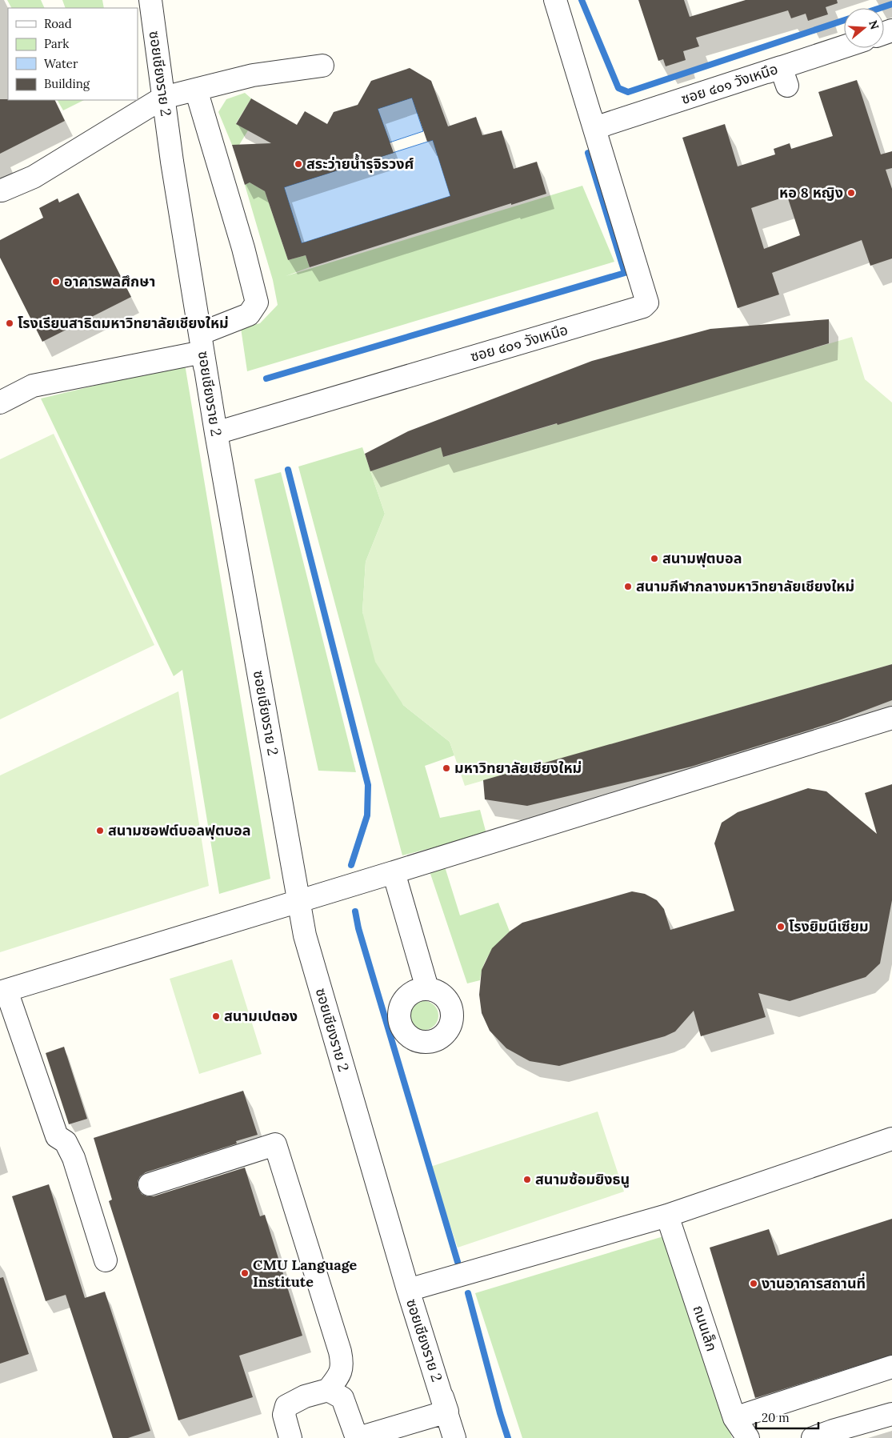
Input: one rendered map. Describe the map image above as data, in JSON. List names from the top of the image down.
{
  "streets": {
    "street": ["ซอยเชียงราย 2", "ซอย ๔๐๑ วังเหนึอ", "ถนนเล็ก"]
  },
  "crossings": [
    ["ซอยเชียงราย 2", "ซอย ๔๐๑ วังเหนึอ"]
  ],
  "places": [
    "สระว่ายน้ำรุจิรวงศ์",
    "หอ 8 หญิง",
    "อาคารพลศึกษา",
    "โรงเรียนสาธิตมหาวิทยาลัยเชียงใหม่",
    "สนามฟุตบอล",
    "สนามกีฬากลางมหาวิทยาลัยเชียงใหม่",
    "มหาวิทยาลัยเชียงใหม่",
    "สนามซอฟต์บอลฟุตบอล",
    "โรงยิมนีเซียม",
    "สนามเปตอง",
    "สนามซ้อมยิงธนู",
    "CMU Language Institute",
    "งานอาคารสถานที่"
  ],
  "legend": [
    "Road",
    "Park",
    "Water",
    "Building"
  ],
  "scale_bar": "20 m",
  "north": "right"
}
